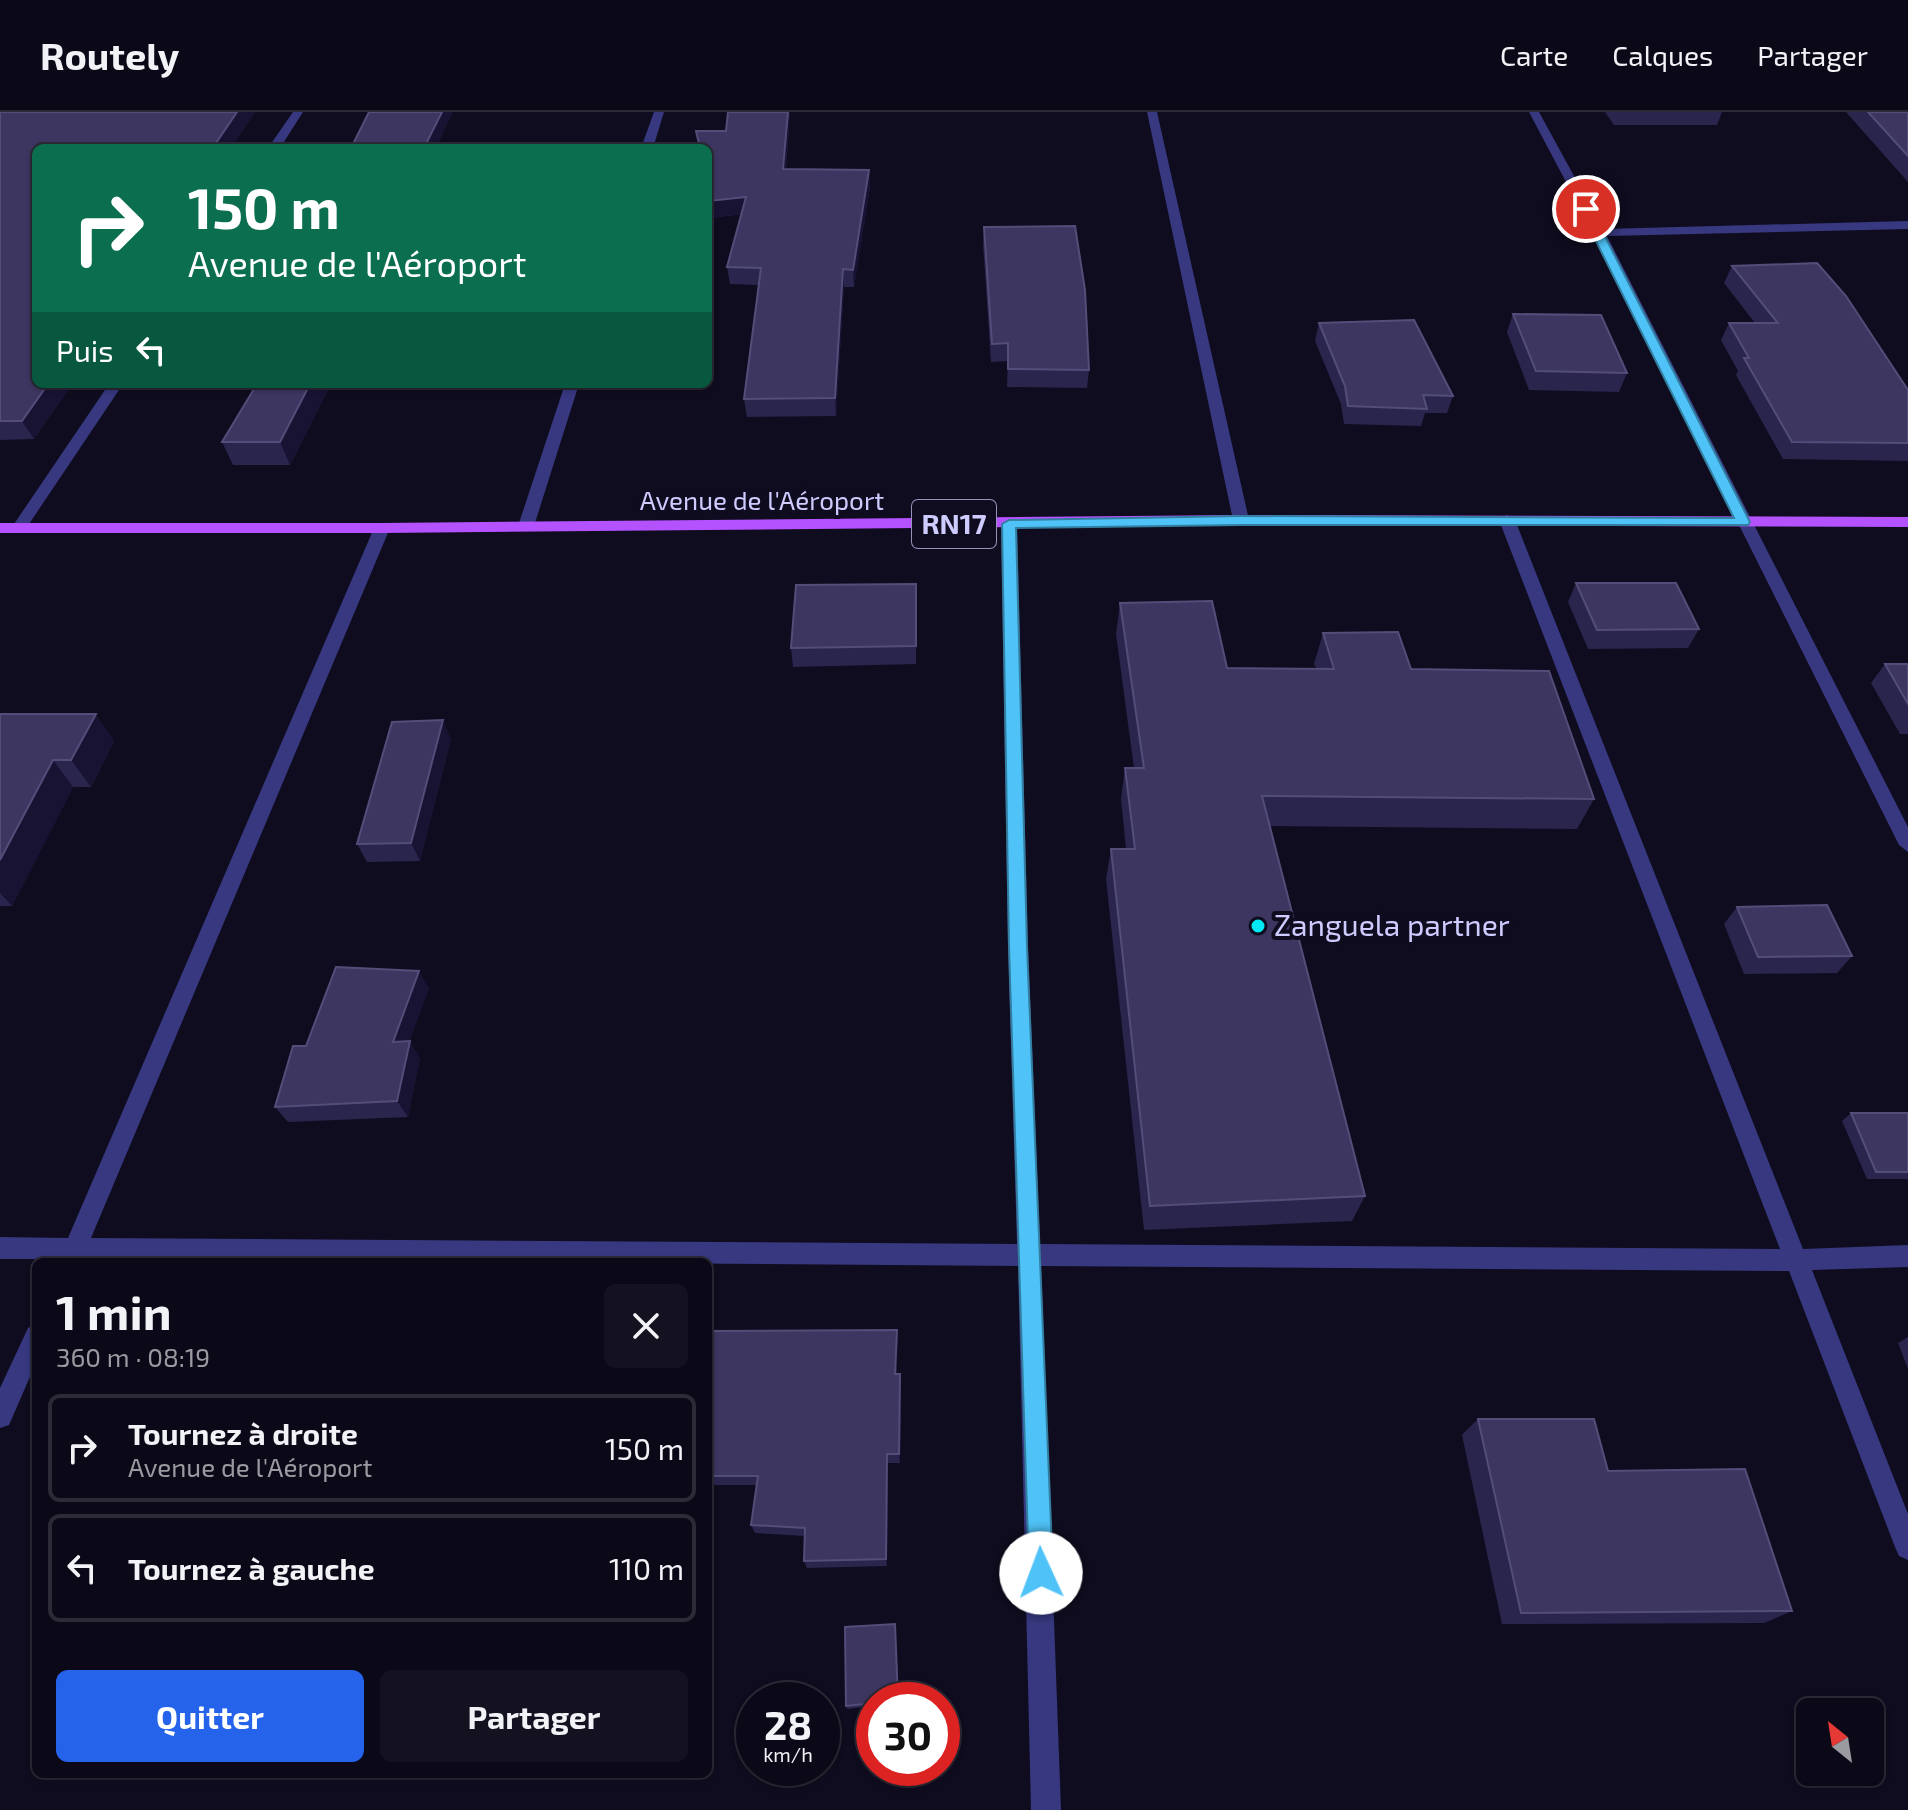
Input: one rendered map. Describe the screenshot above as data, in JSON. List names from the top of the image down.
{
  "streets": {
    "main road": ["Avenue de l'Aéroport", "RN17"]
  },
  "places": ["Zanguela partner"],
  "north": "top left",
  "page": {
    "header": "Routely",
    "nav": ["Carte", "Calques", "Partager"],
    "turn": ["150 m", "Avenue de l'Aéroport"],
    "then": "Puis",
    "heading": ["1 min", "360 m · 08:19"],
    "list": [
      {
        "name": "Tournez à droite",
        "note": "Avenue de l'Aéroport",
        "value": "150 m"
      },
      {
        "name": "Tournez à gauche",
        "value": "110 m"
      }
    ],
    "buttons": ["Quitter", "Partager"],
    "speed": "28 km/h",
    "limit": "30"
  }
}
